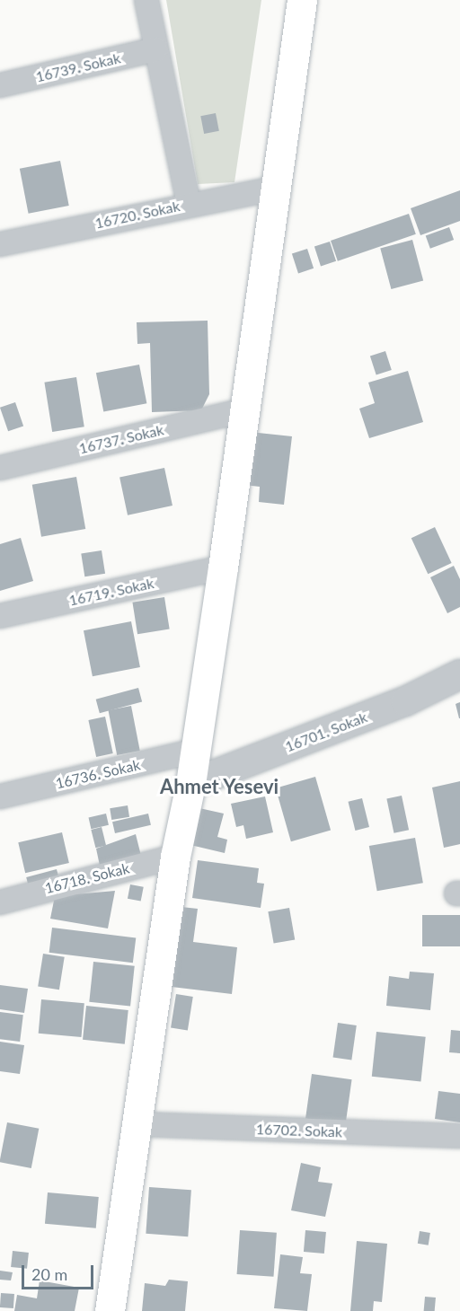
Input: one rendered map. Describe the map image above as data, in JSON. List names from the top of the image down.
{
  "streets": {
    "street": [
      "16739. Sokak",
      "16720. Sokak",
      "16737. Sokak",
      "16719. Sokak",
      "16701. Sokak",
      "16736. Sokak",
      "16718. Sokak",
      "16702. Sokak"
    ]
  },
  "districts": ["Ahmet Yesevi"],
  "scale_bar": "20 m"
}
